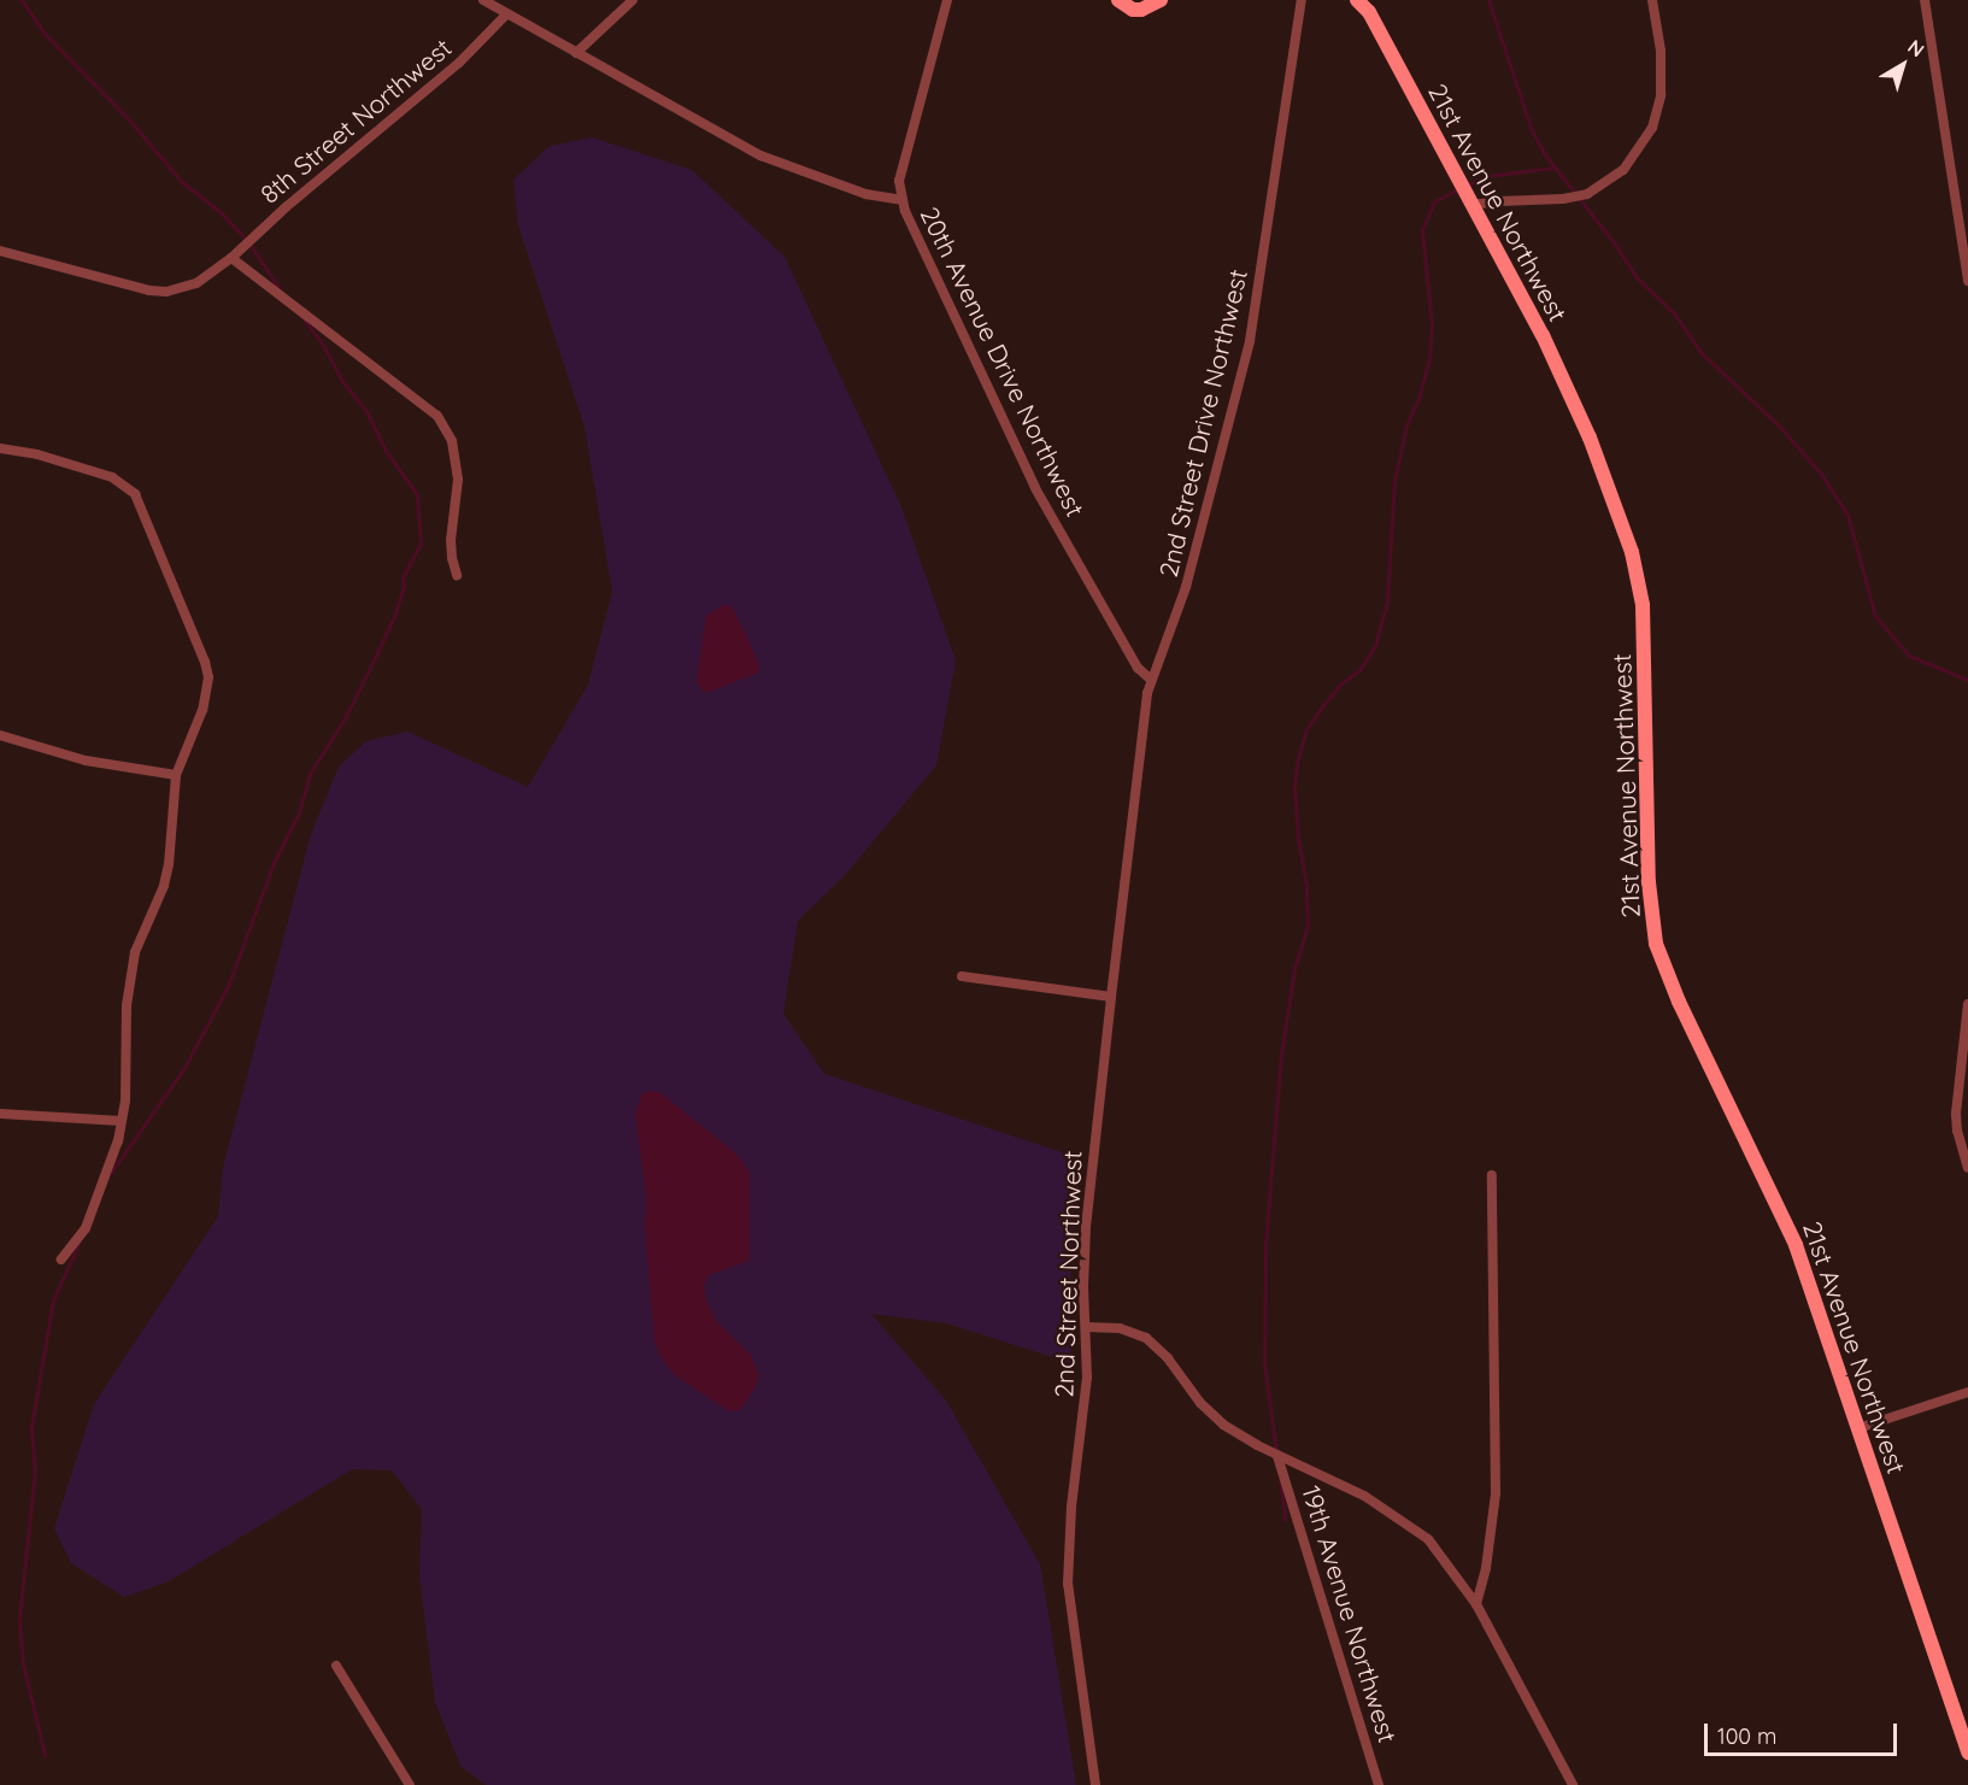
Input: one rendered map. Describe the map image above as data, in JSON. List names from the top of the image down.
{
  "streets": {
    "street": [
      "8th Street Northwest",
      "21st Avenue Northwest",
      "20th Avenue Drive Northwest",
      "2nd Street Drive Northwest",
      "2nd Street Northwest",
      "19th Avenue Northwest"
    ]
  },
  "crossings": [
    ["20th Avenue Drive Northwest", "2nd Street Drive Northwest"],
    ["20th Avenue Drive Northwest", "2nd Street Northwest"],
    ["2nd Street Drive Northwest", "2nd Street Northwest"]
  ],
  "scale_bar": "100 m",
  "north": "top right"
}
